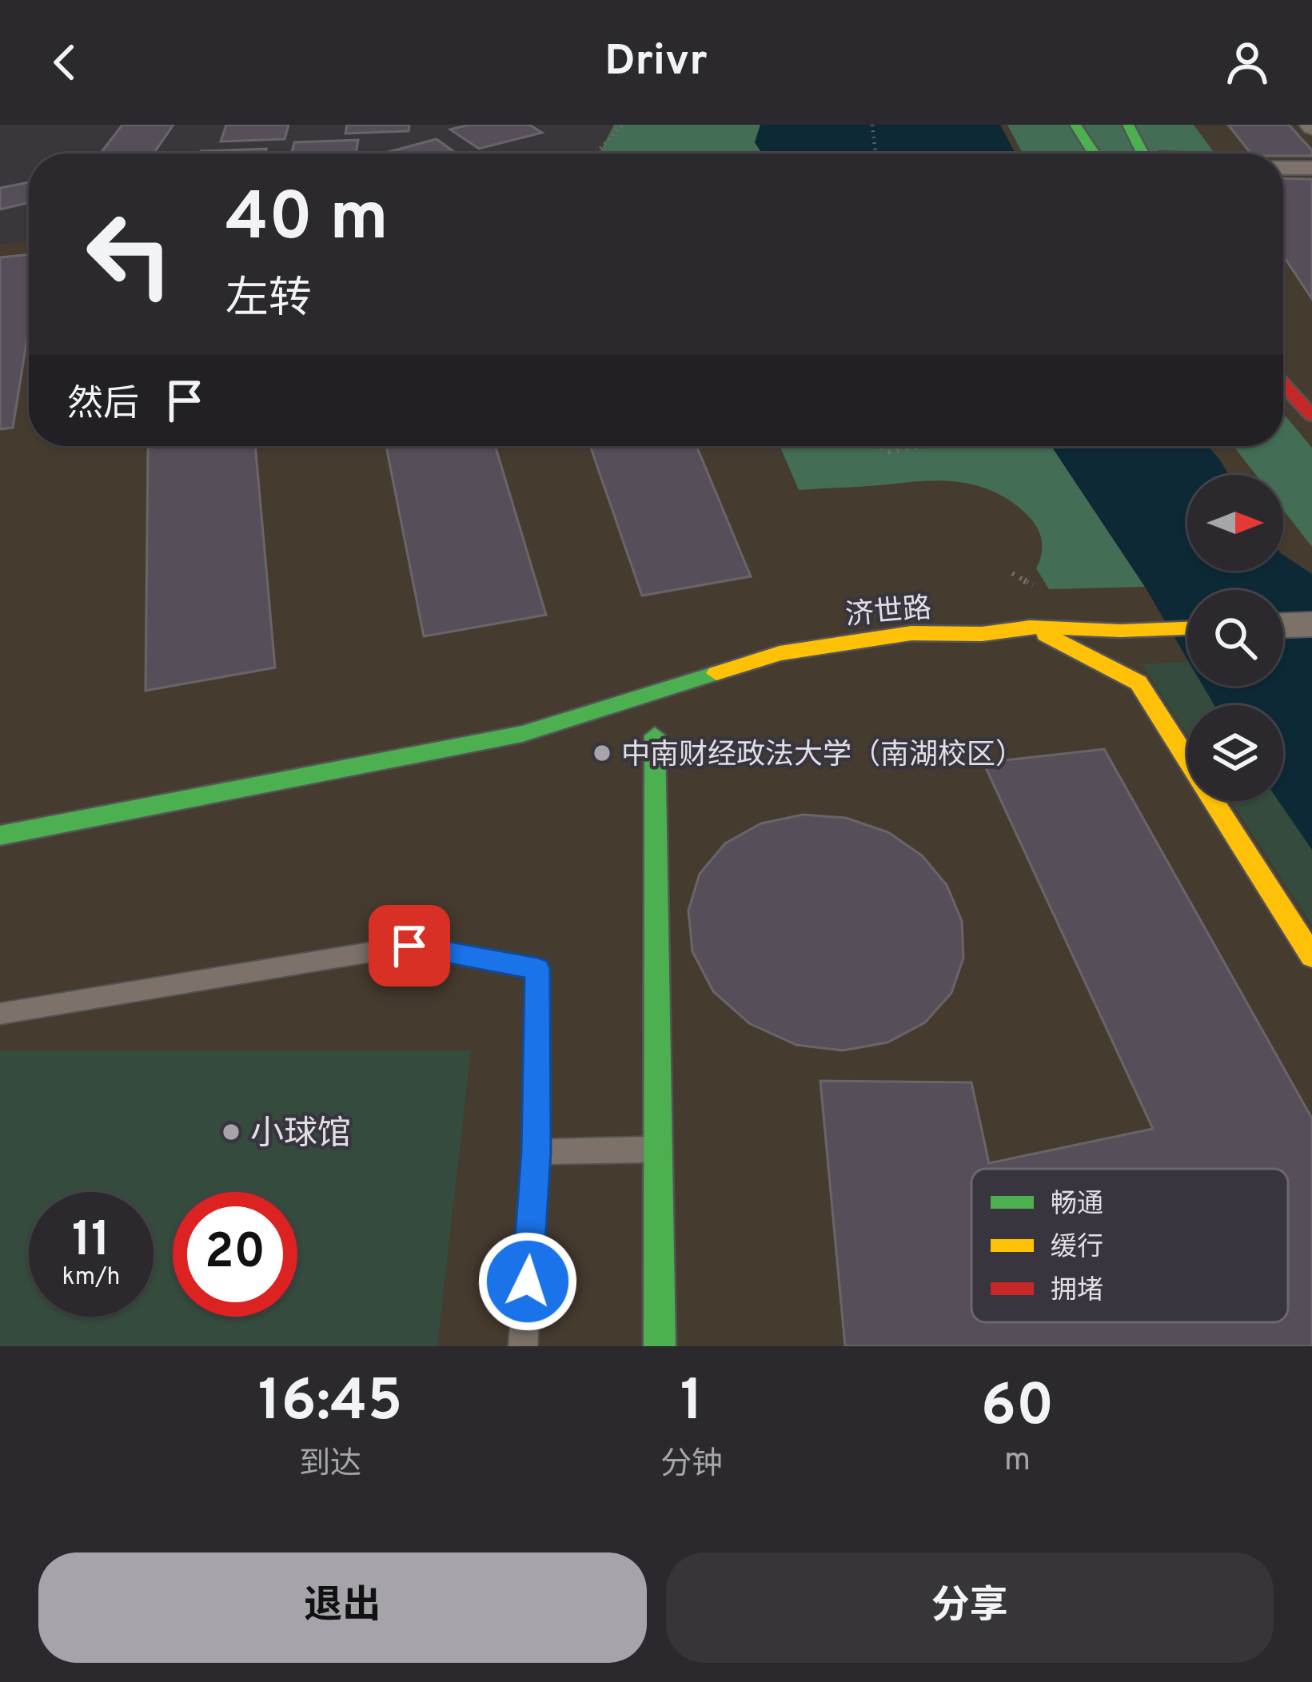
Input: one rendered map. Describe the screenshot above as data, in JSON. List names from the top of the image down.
{
  "streets": {
    "street": ["济世路"]
  },
  "places": ["中南财经政法大学（南湖校区）", "小球馆"],
  "legend": ["畅通", "缓行", "拥堵"],
  "north": "right",
  "page": {
    "header": "Drivr",
    "turn": ["40 m", "左转"],
    "then": "然后",
    "speed": "11 km/h",
    "limit": "20",
    "eta": [
      "16:45",
      "到达",
      "1",
      "分钟",
      "60",
      "m"
    ],
    "buttons": ["退出", "分享"]
  }
}
